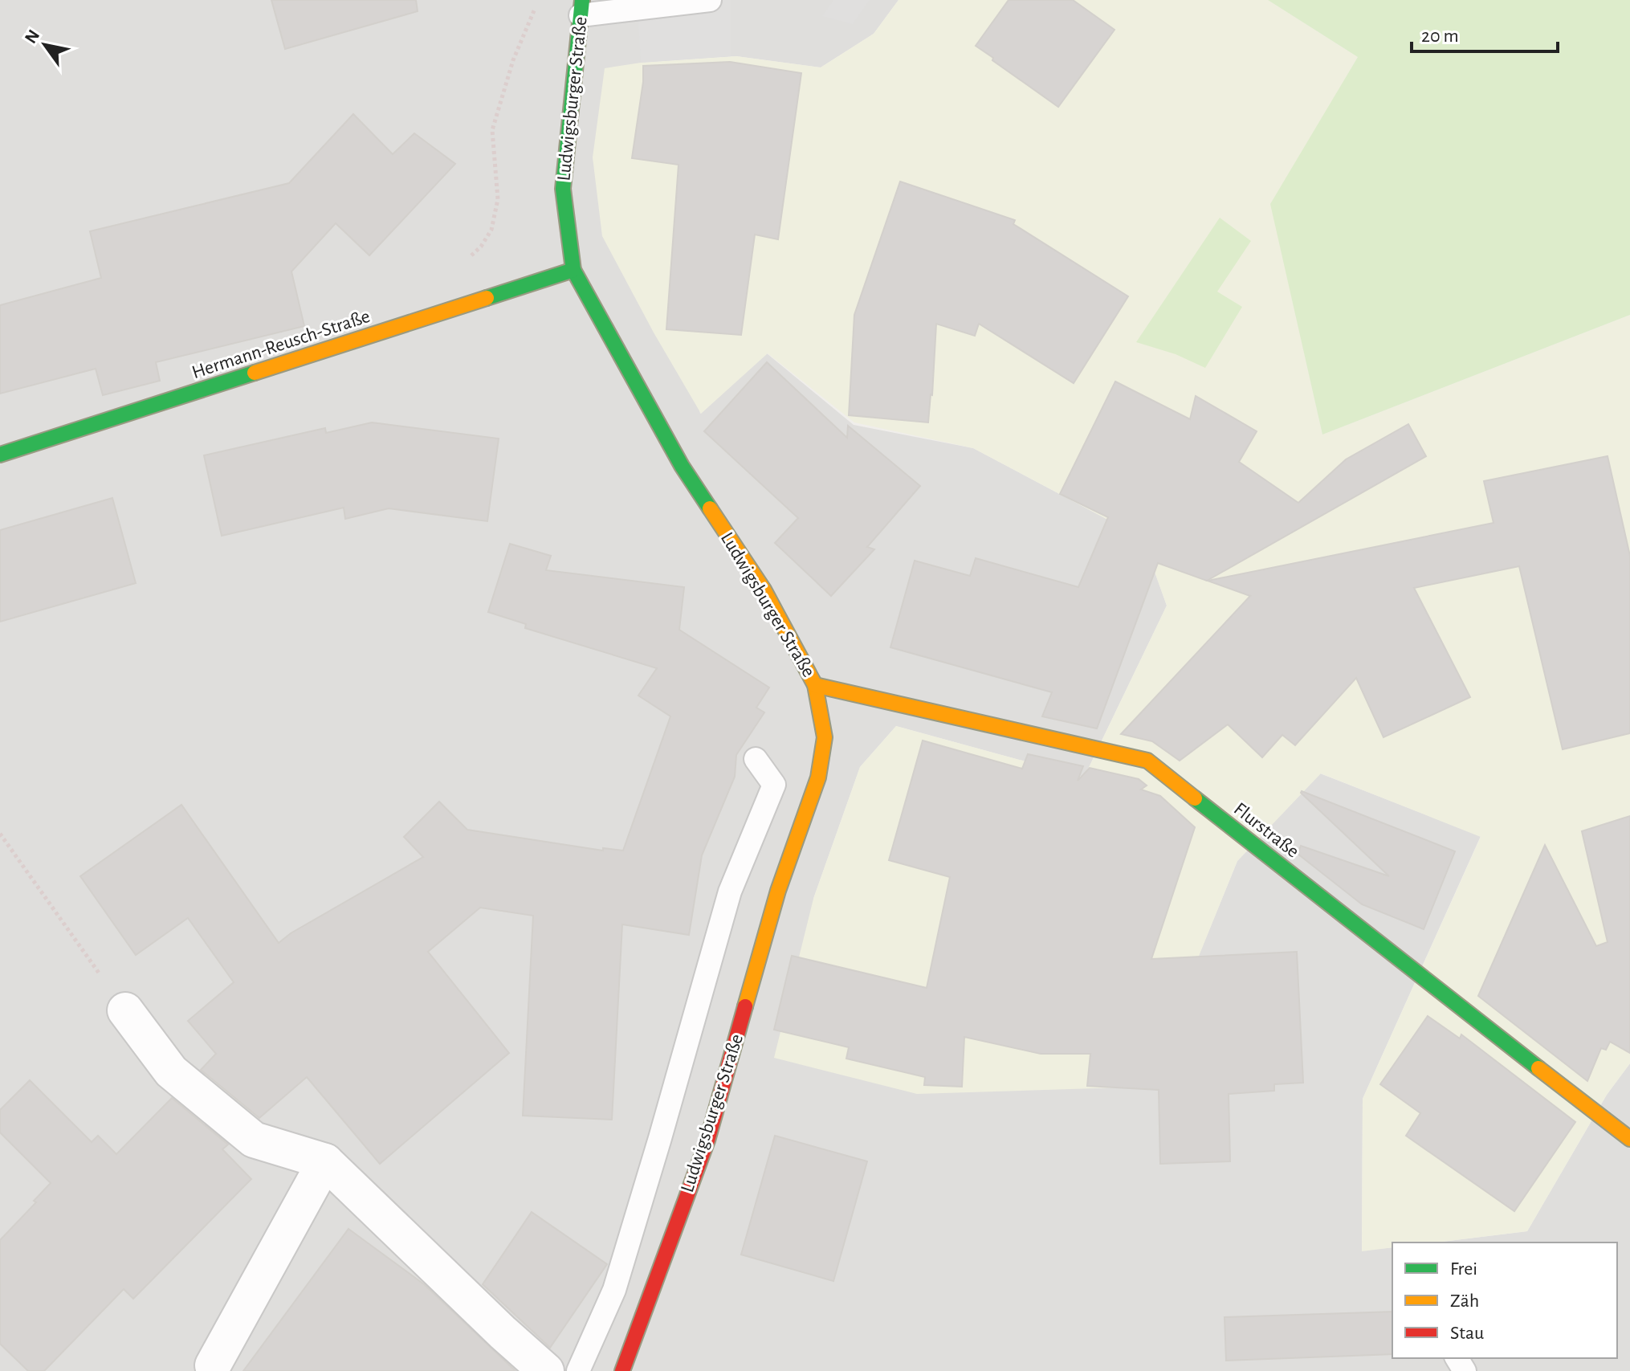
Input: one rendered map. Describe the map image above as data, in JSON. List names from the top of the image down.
{
  "streets": {
    "street": ["Ludwigsburger Straße", "Hermann-Reusch-Straße", "Flurstraße"]
  },
  "crossings": [
    ["Ludwigsburger Straße", "Hermann-Reusch-Straße"],
    ["Ludwigsburger Straße", "Flurstraße"]
  ],
  "legend": ["Frei", "Zäh", "Stau"],
  "scale_bar": "20 m",
  "north": "top left"
}
